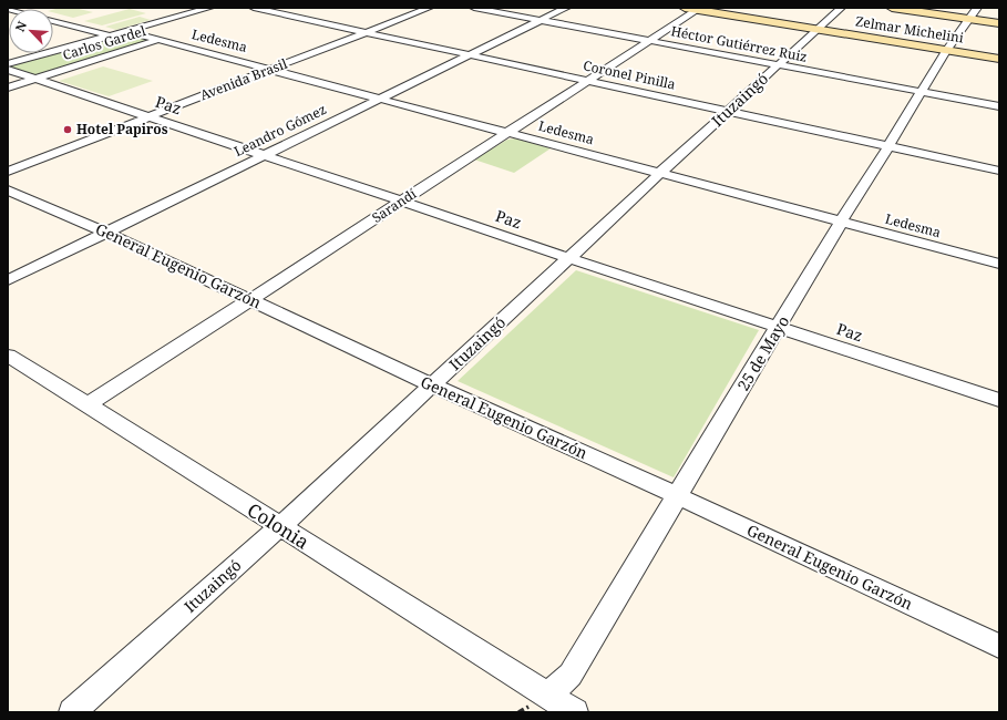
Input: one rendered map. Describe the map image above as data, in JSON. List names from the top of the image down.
{
  "streets": {
    "street": [
      "Zelmar Michelini",
      "Ledesma",
      "Carlos Gardel",
      "Héctor Gutiérrez Ruiz",
      "Coronel Pinilla",
      "Avenida Brasil",
      "Ituzaingó",
      "Paz",
      "Leandro Gómez",
      "Sarandí",
      "General Eugenio Garzón",
      "25 de Mayo",
      "Colonia"
    ]
  },
  "crossings": [
    ["Zelmar Michelini", "Ituzaingó"],
    ["Zelmar Michelini", "Sarandí"],
    ["Zelmar Michelini", "25 de Mayo"],
    ["Ledesma", "Carlos Gardel"],
    ["Ledesma", "Avenida Brasil"],
    ["Ledesma", "Ituzaingó"],
    ["Ledesma", "Leandro Gómez"],
    ["Ledesma", "Sarandí"],
    ["Ledesma", "25 de Mayo"],
    ["Carlos Gardel", "Paz"],
    ["Héctor Gutiérrez Ruiz", "Ituzaingó"],
    ["Héctor Gutiérrez Ruiz", "Leandro Gómez"],
    ["Héctor Gutiérrez Ruiz", "Sarandí"],
    ["Héctor Gutiérrez Ruiz", "25 de Mayo"],
    ["Coronel Pinilla", "Avenida Brasil"],
    ["Coronel Pinilla", "Ituzaingó"],
    ["Coronel Pinilla", "Leandro Gómez"],
    ["Coronel Pinilla", "Sarandí"],
    ["Coronel Pinilla", "25 de Mayo"],
    ["Avenida Brasil", "Paz"],
    ["Ituzaingó", "Paz"],
    ["Ituzaingó", "General Eugenio Garzón"],
    ["Ituzaingó", "Colonia"],
    ["Paz", "Leandro Gómez"],
    ["Paz", "Sarandí"],
    ["Paz", "25 de Mayo"],
    ["Leandro Gómez", "General Eugenio Garzón"],
    ["Sarandí", "General Eugenio Garzón"],
    ["Sarandí", "Colonia"],
    ["General Eugenio Garzón", "25 de Mayo"],
    ["25 de Mayo", "Colonia"]
  ],
  "places": ["Hotel Papiros"],
  "north": "top left"
}
